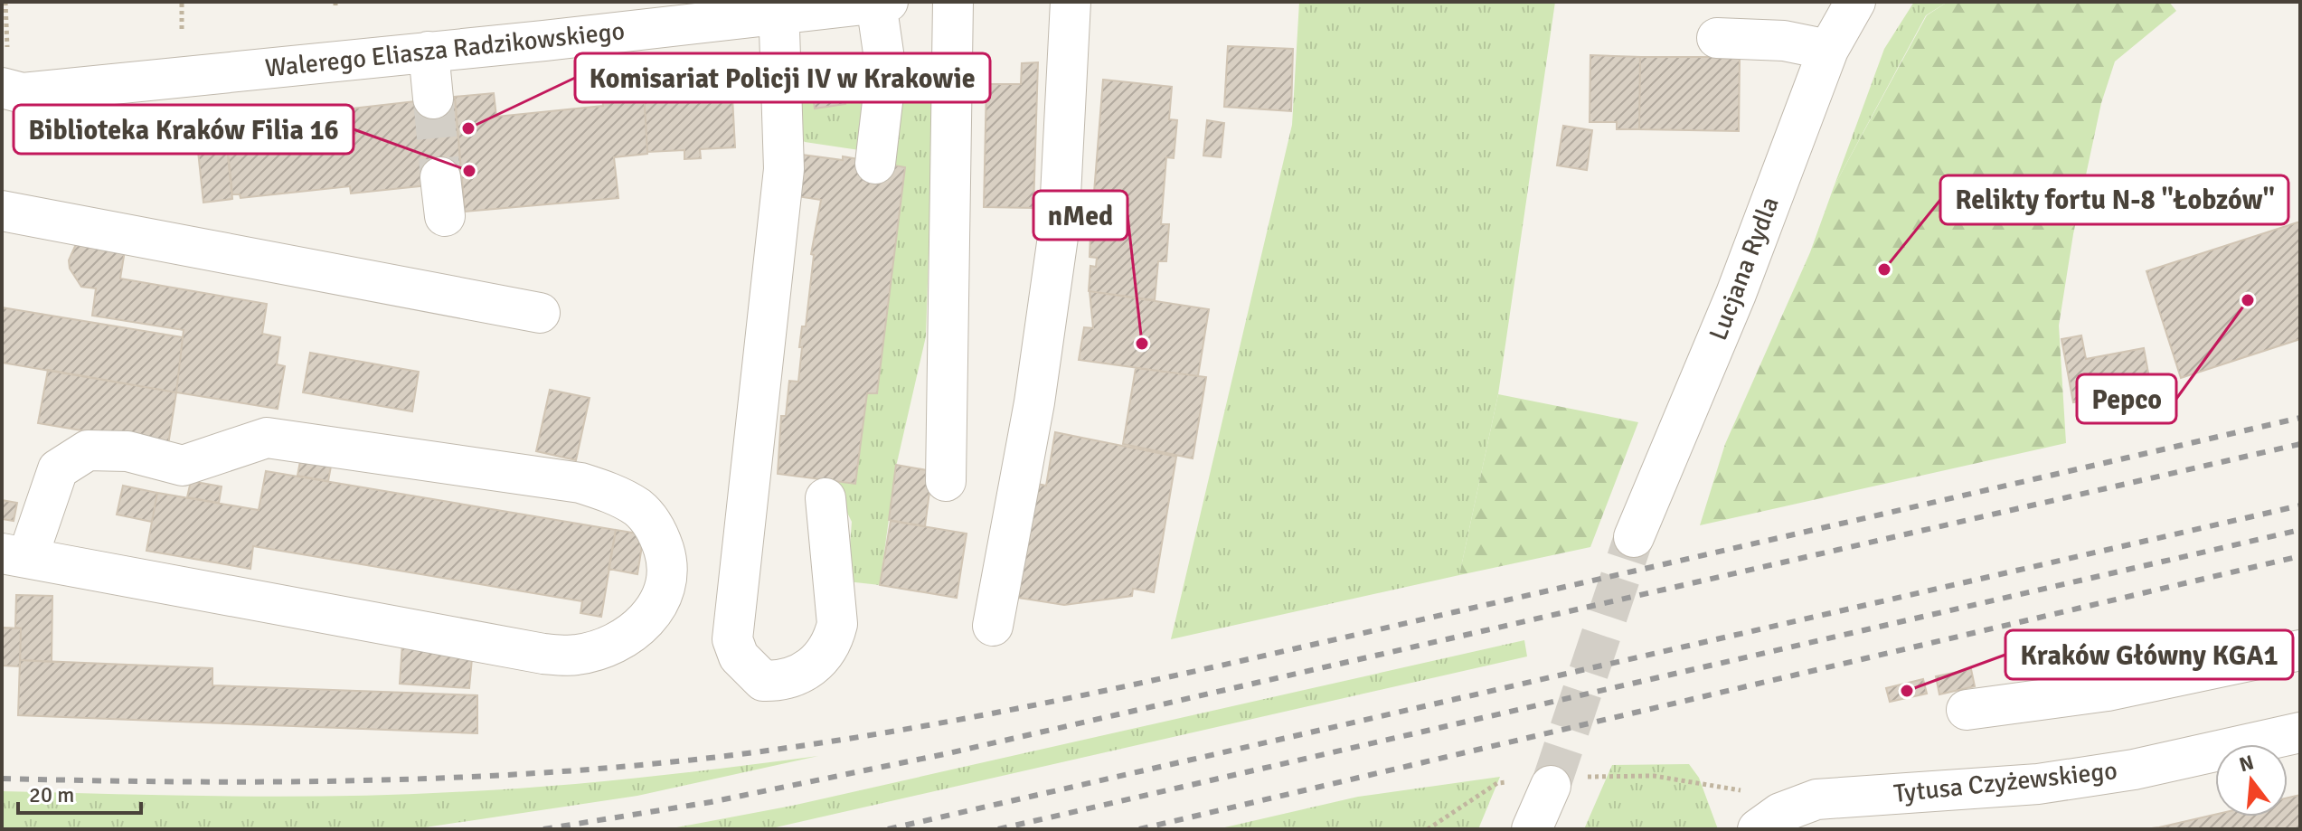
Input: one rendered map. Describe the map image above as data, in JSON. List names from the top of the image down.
{
  "streets": {
    "street": ["Walerego Eliasza Radzikowskiego", "Lucjana Rydla", "Tytusa Czyżewskiego"]
  },
  "places": [
    "Komisariat Policji IV w Krakowie",
    "Biblioteka Kraków Filia 16",
    "Relikty fortu N-8 \"Łobzów\"",
    "Pepco",
    "nMed",
    "Kraków Główny KGA1"
  ],
  "scale_bar": "20 m",
  "north": "top"
}
